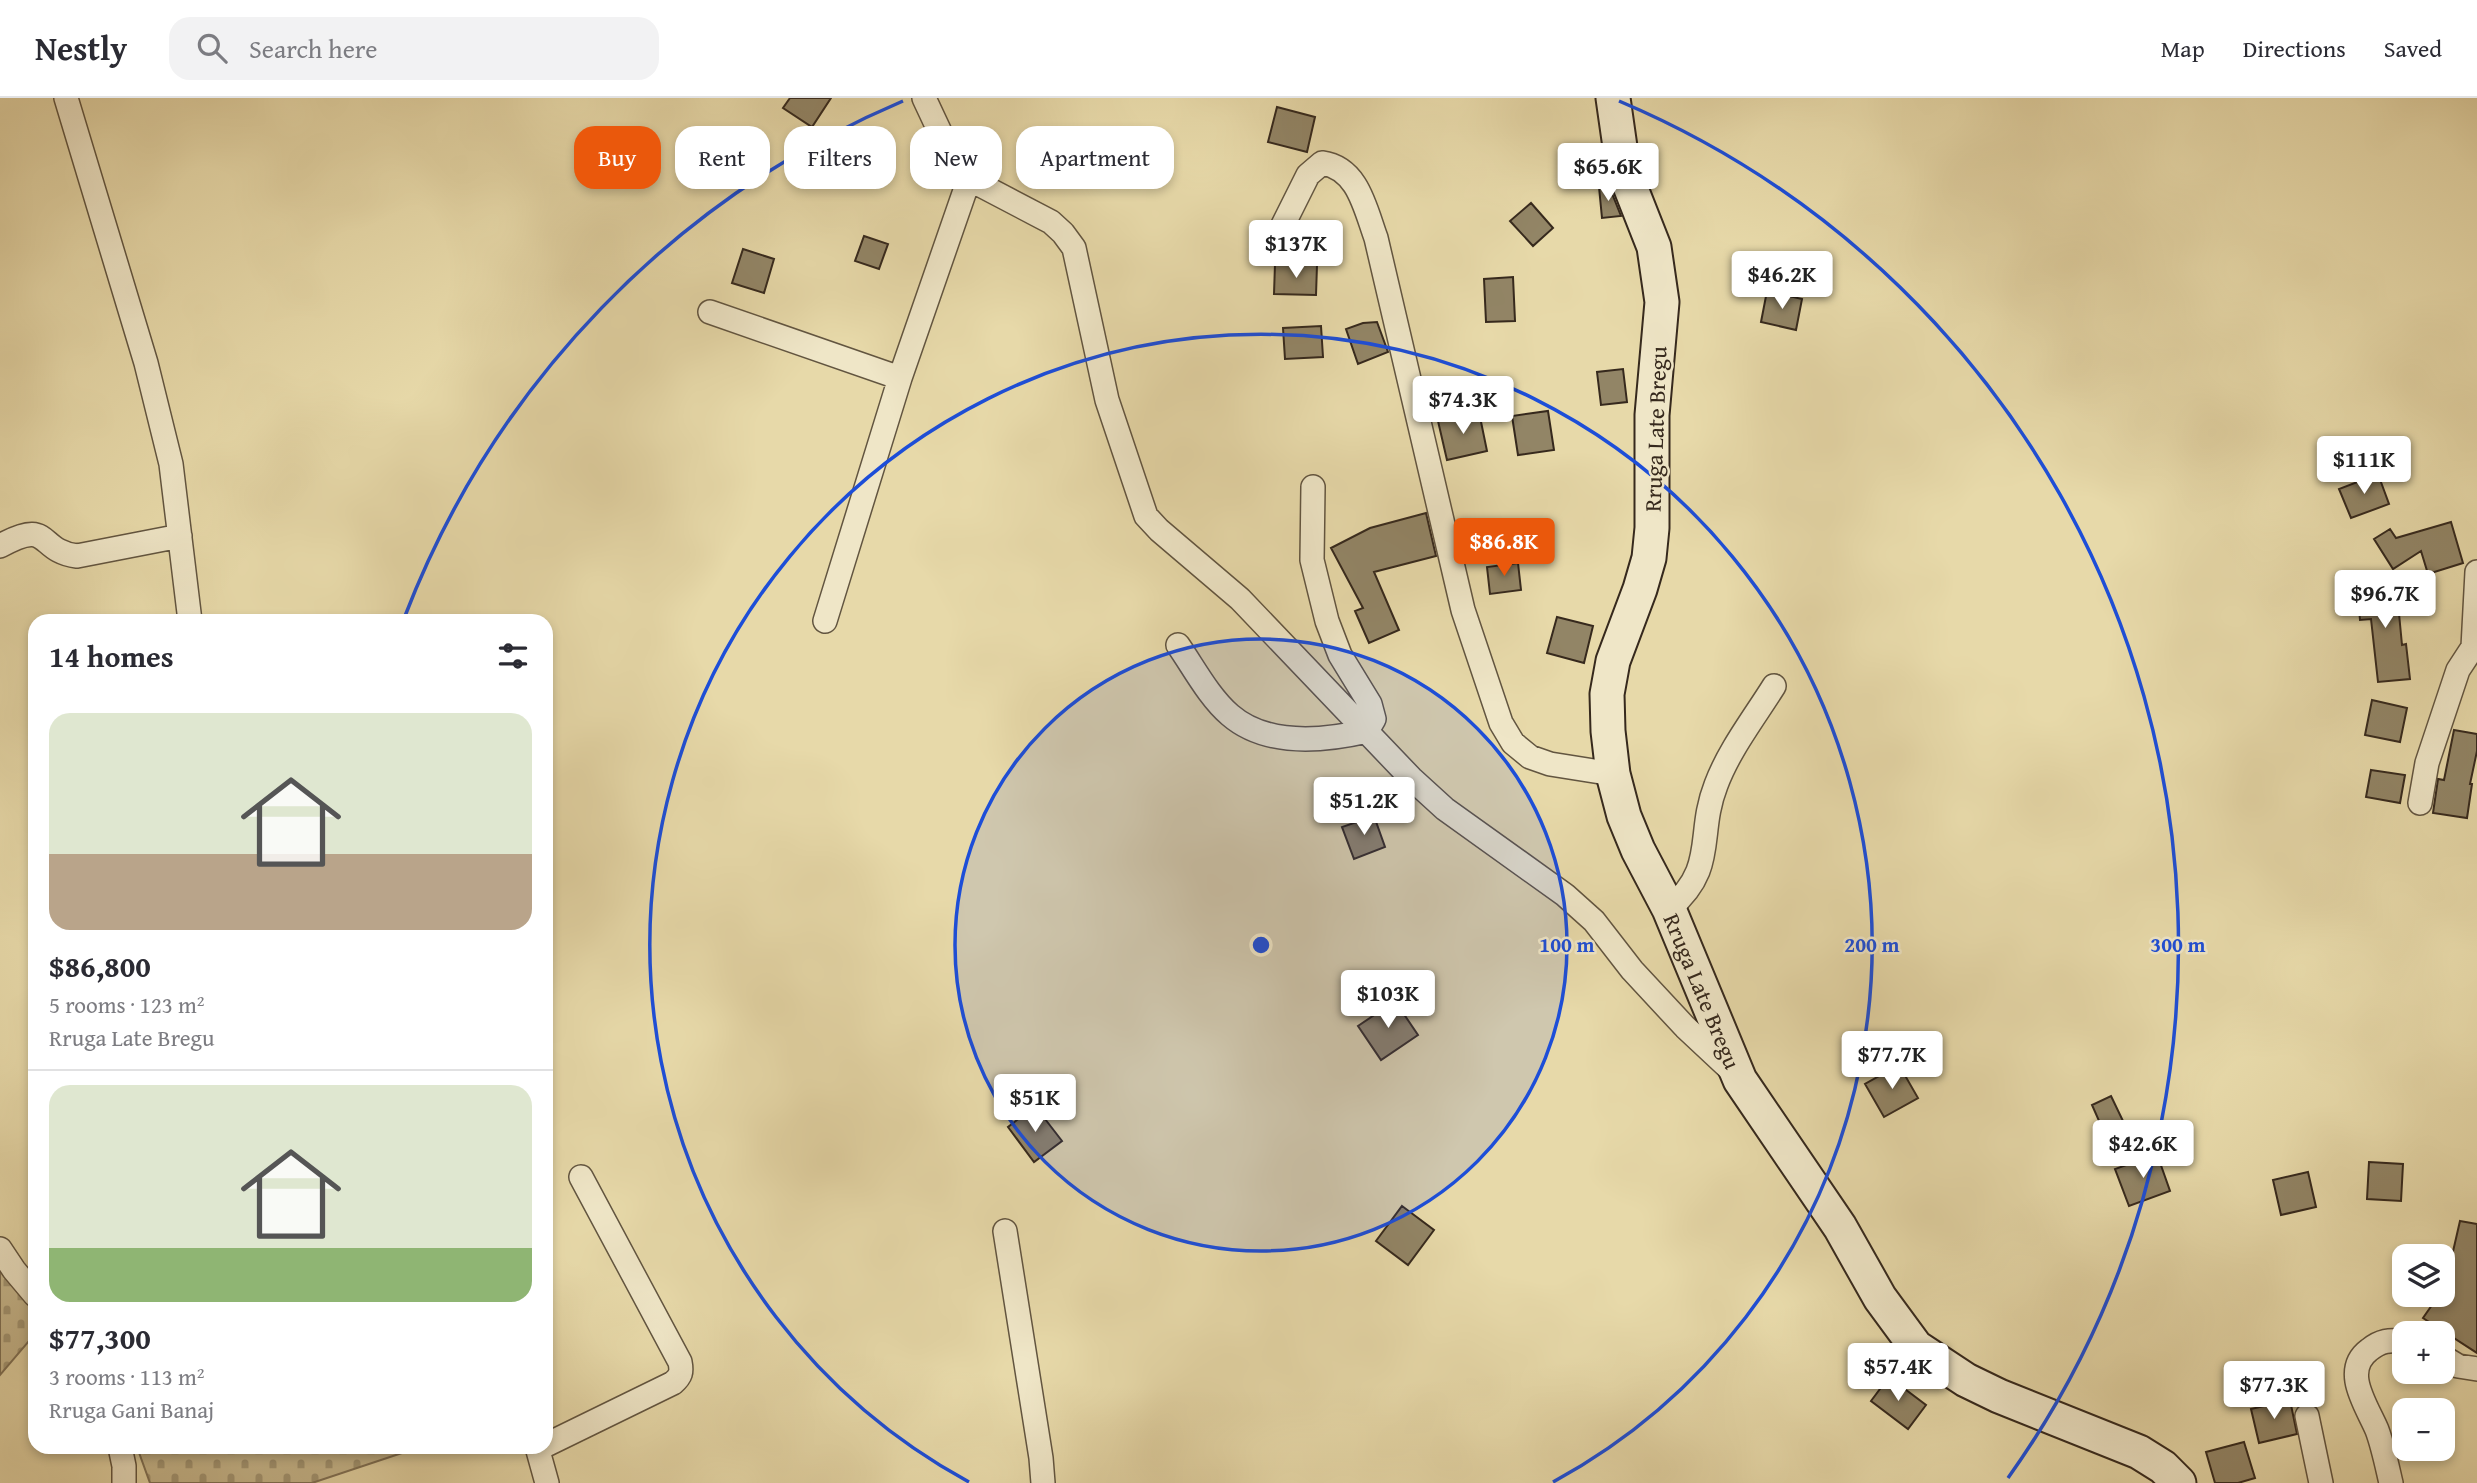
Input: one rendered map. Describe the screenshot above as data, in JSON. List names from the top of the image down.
{
  "streets": {
    "main road": ["Rruga Late Bregu"]
  },
  "page": {
    "header": "Nestly",
    "search": "Search here",
    "nav": ["Map", "Directions", "Saved"],
    "chip": [
      "Buy",
      "Rent",
      "Filters",
      "New",
      "Apartment"
    ],
    "price": [
      "$65.6K",
      "$137K",
      "$46.2K",
      "$74.3K",
      "$111K",
      "$86.8K",
      "$96.7K",
      "$51.2K",
      "$103K",
      "$77.7K",
      "$51K",
      "$42.6K",
      "$57.4K",
      "$77.3K"
    ],
    "heading": "14 homes",
    "list": [
      {
        "name": "$86,800",
        "note": "5 rooms · 123 m² · Rruga Late Bregu"
      },
      {
        "name": "$77,300",
        "note": "3 rooms · 113 m² · Rruga Gani Banaj"
      }
    ],
    "map_buttons": ["+", "−"]
  },
  "rings": ["100 m", "200 m", "300 m"]
}
